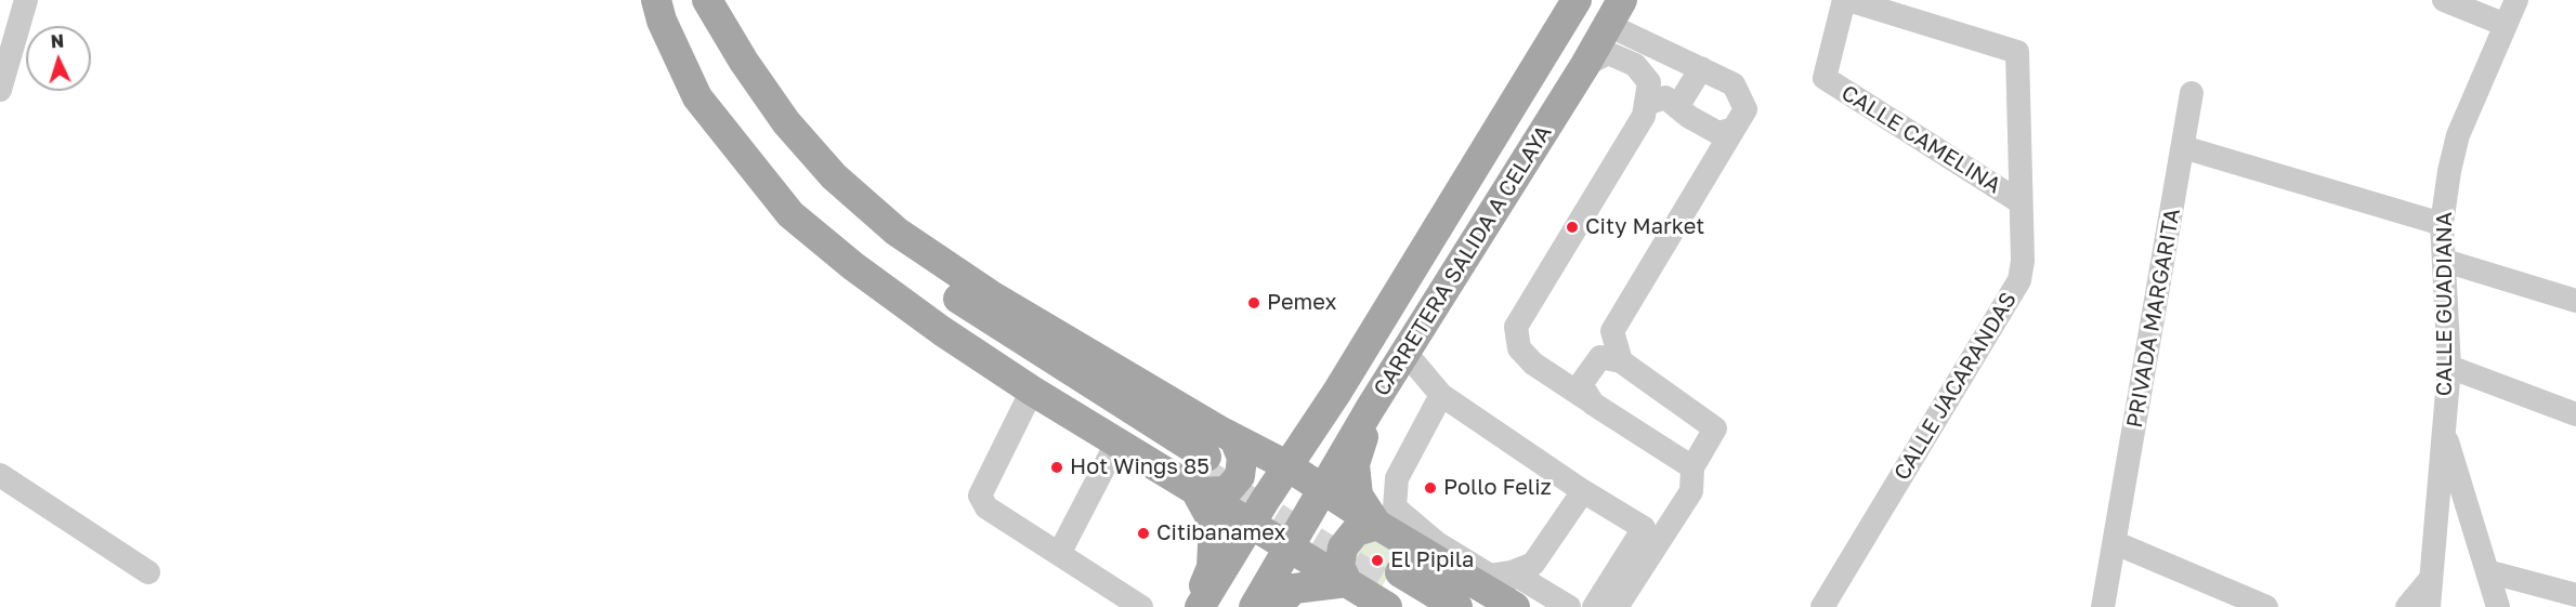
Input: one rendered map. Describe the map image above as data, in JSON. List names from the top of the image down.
{
  "streets": {
    "main road": ["CARRETERA SALIDA A CELAYA"],
    "street": [
      "CALLE CAMELINA",
      "CALLE GUADIANA",
      "PRIVADA MARGARITA",
      "CALLE JACARANDAS"
    ]
  },
  "crossings": [
    ["CALLE CAMELINA", "CALLE JACARANDAS"]
  ],
  "places": [
    "City Market",
    "Pemex",
    "Hot Wings 85",
    "Pollo Feliz",
    "Citibanamex",
    "El Pipila"
  ],
  "north": "top"
}
